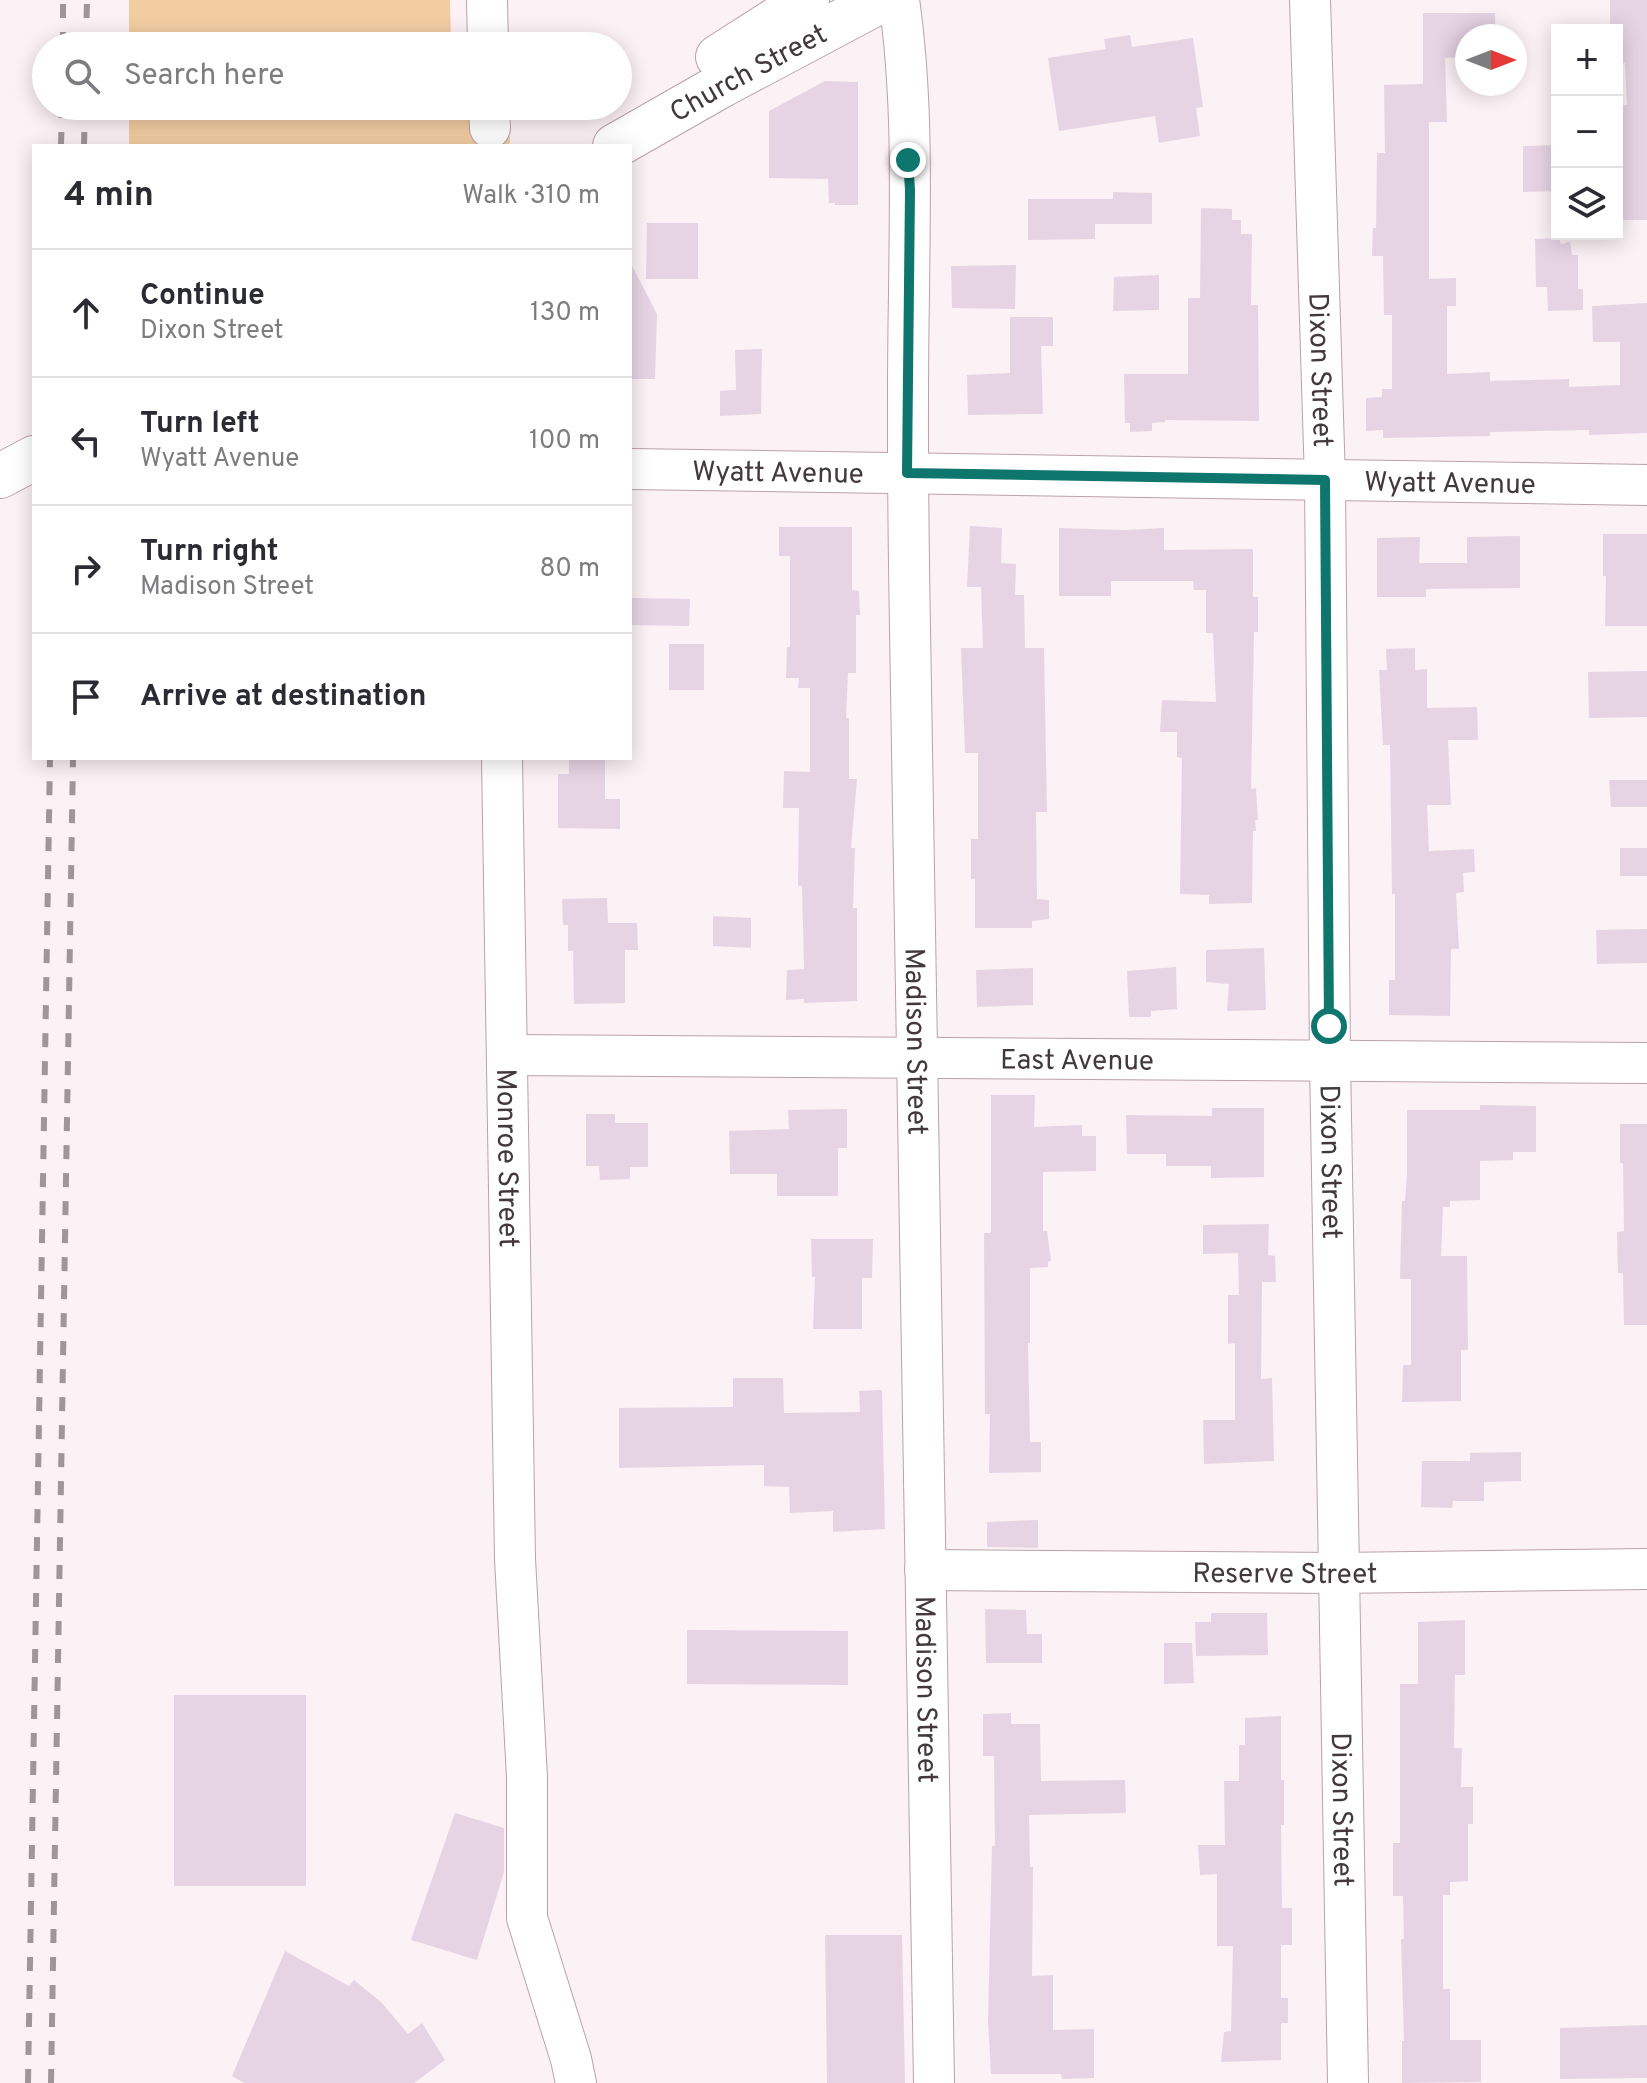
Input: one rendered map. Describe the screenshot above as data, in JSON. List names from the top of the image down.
{
  "streets": {
    "main road": ["Church Street"],
    "street": [
      "Dixon Street",
      "Wyatt Avenue",
      "Madison Street",
      "East Avenue",
      "Monroe Street",
      "Reserve Street"
    ]
  },
  "crossings": [
    ["Dixon Street", "Wyatt Avenue"],
    ["Dixon Street", "East Avenue"],
    ["Dixon Street", "Reserve Street"],
    ["Wyatt Avenue", "Madison Street"],
    ["Madison Street", "East Avenue"],
    ["Madison Street", "Reserve Street"],
    ["East Avenue", "Monroe Street"]
  ],
  "north": "right",
  "page": {
    "map_buttons": ["+", "−"],
    "search": "Search here",
    "heading": ["4 min", "Walk · 310 m"],
    "list": [
      ["Continue", "Dixon Street", "130 m"],
      ["Turn left", "Wyatt Avenue", "100 m"],
      ["Turn right", "Madison Street", "80 m"],
      "Arrive at destination"
    ]
  }
}
